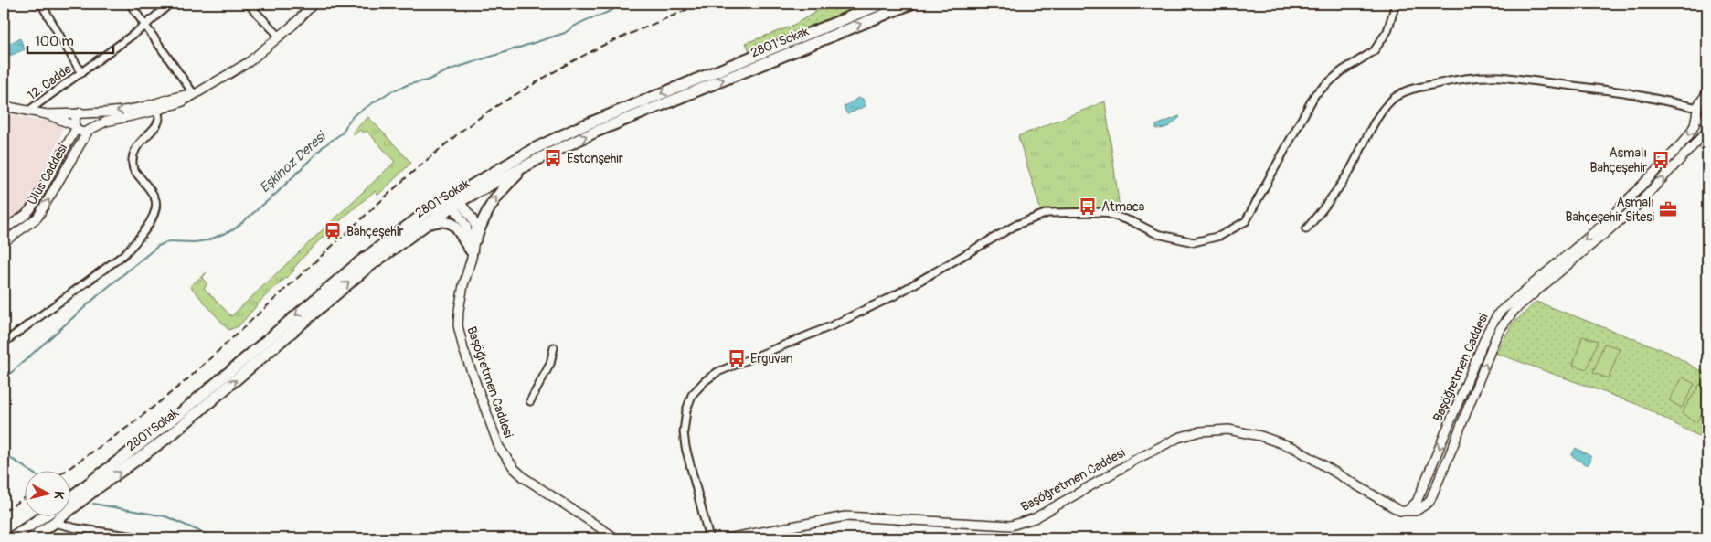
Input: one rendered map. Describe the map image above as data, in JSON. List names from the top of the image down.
{
  "streets": {
    "main road": ["2801 Sokak"],
    "street": ["12. Cadde", "Ulus Caddesi", "Başöğretmen Caddesi"]
  },
  "water": ["Eşkinoz Deresi"],
  "places": {
    "bus stop": [
      "Estonşehir",
      "Asmalı Bahçeşehir",
      "Atmaca",
      "Erguvan"
    ],
    "office": ["Asmalı Bahçeşehir Sitesi"],
    "station": ["Bahçeşehir"]
  },
  "scale_bar": "100 m",
  "north": "right"
}
